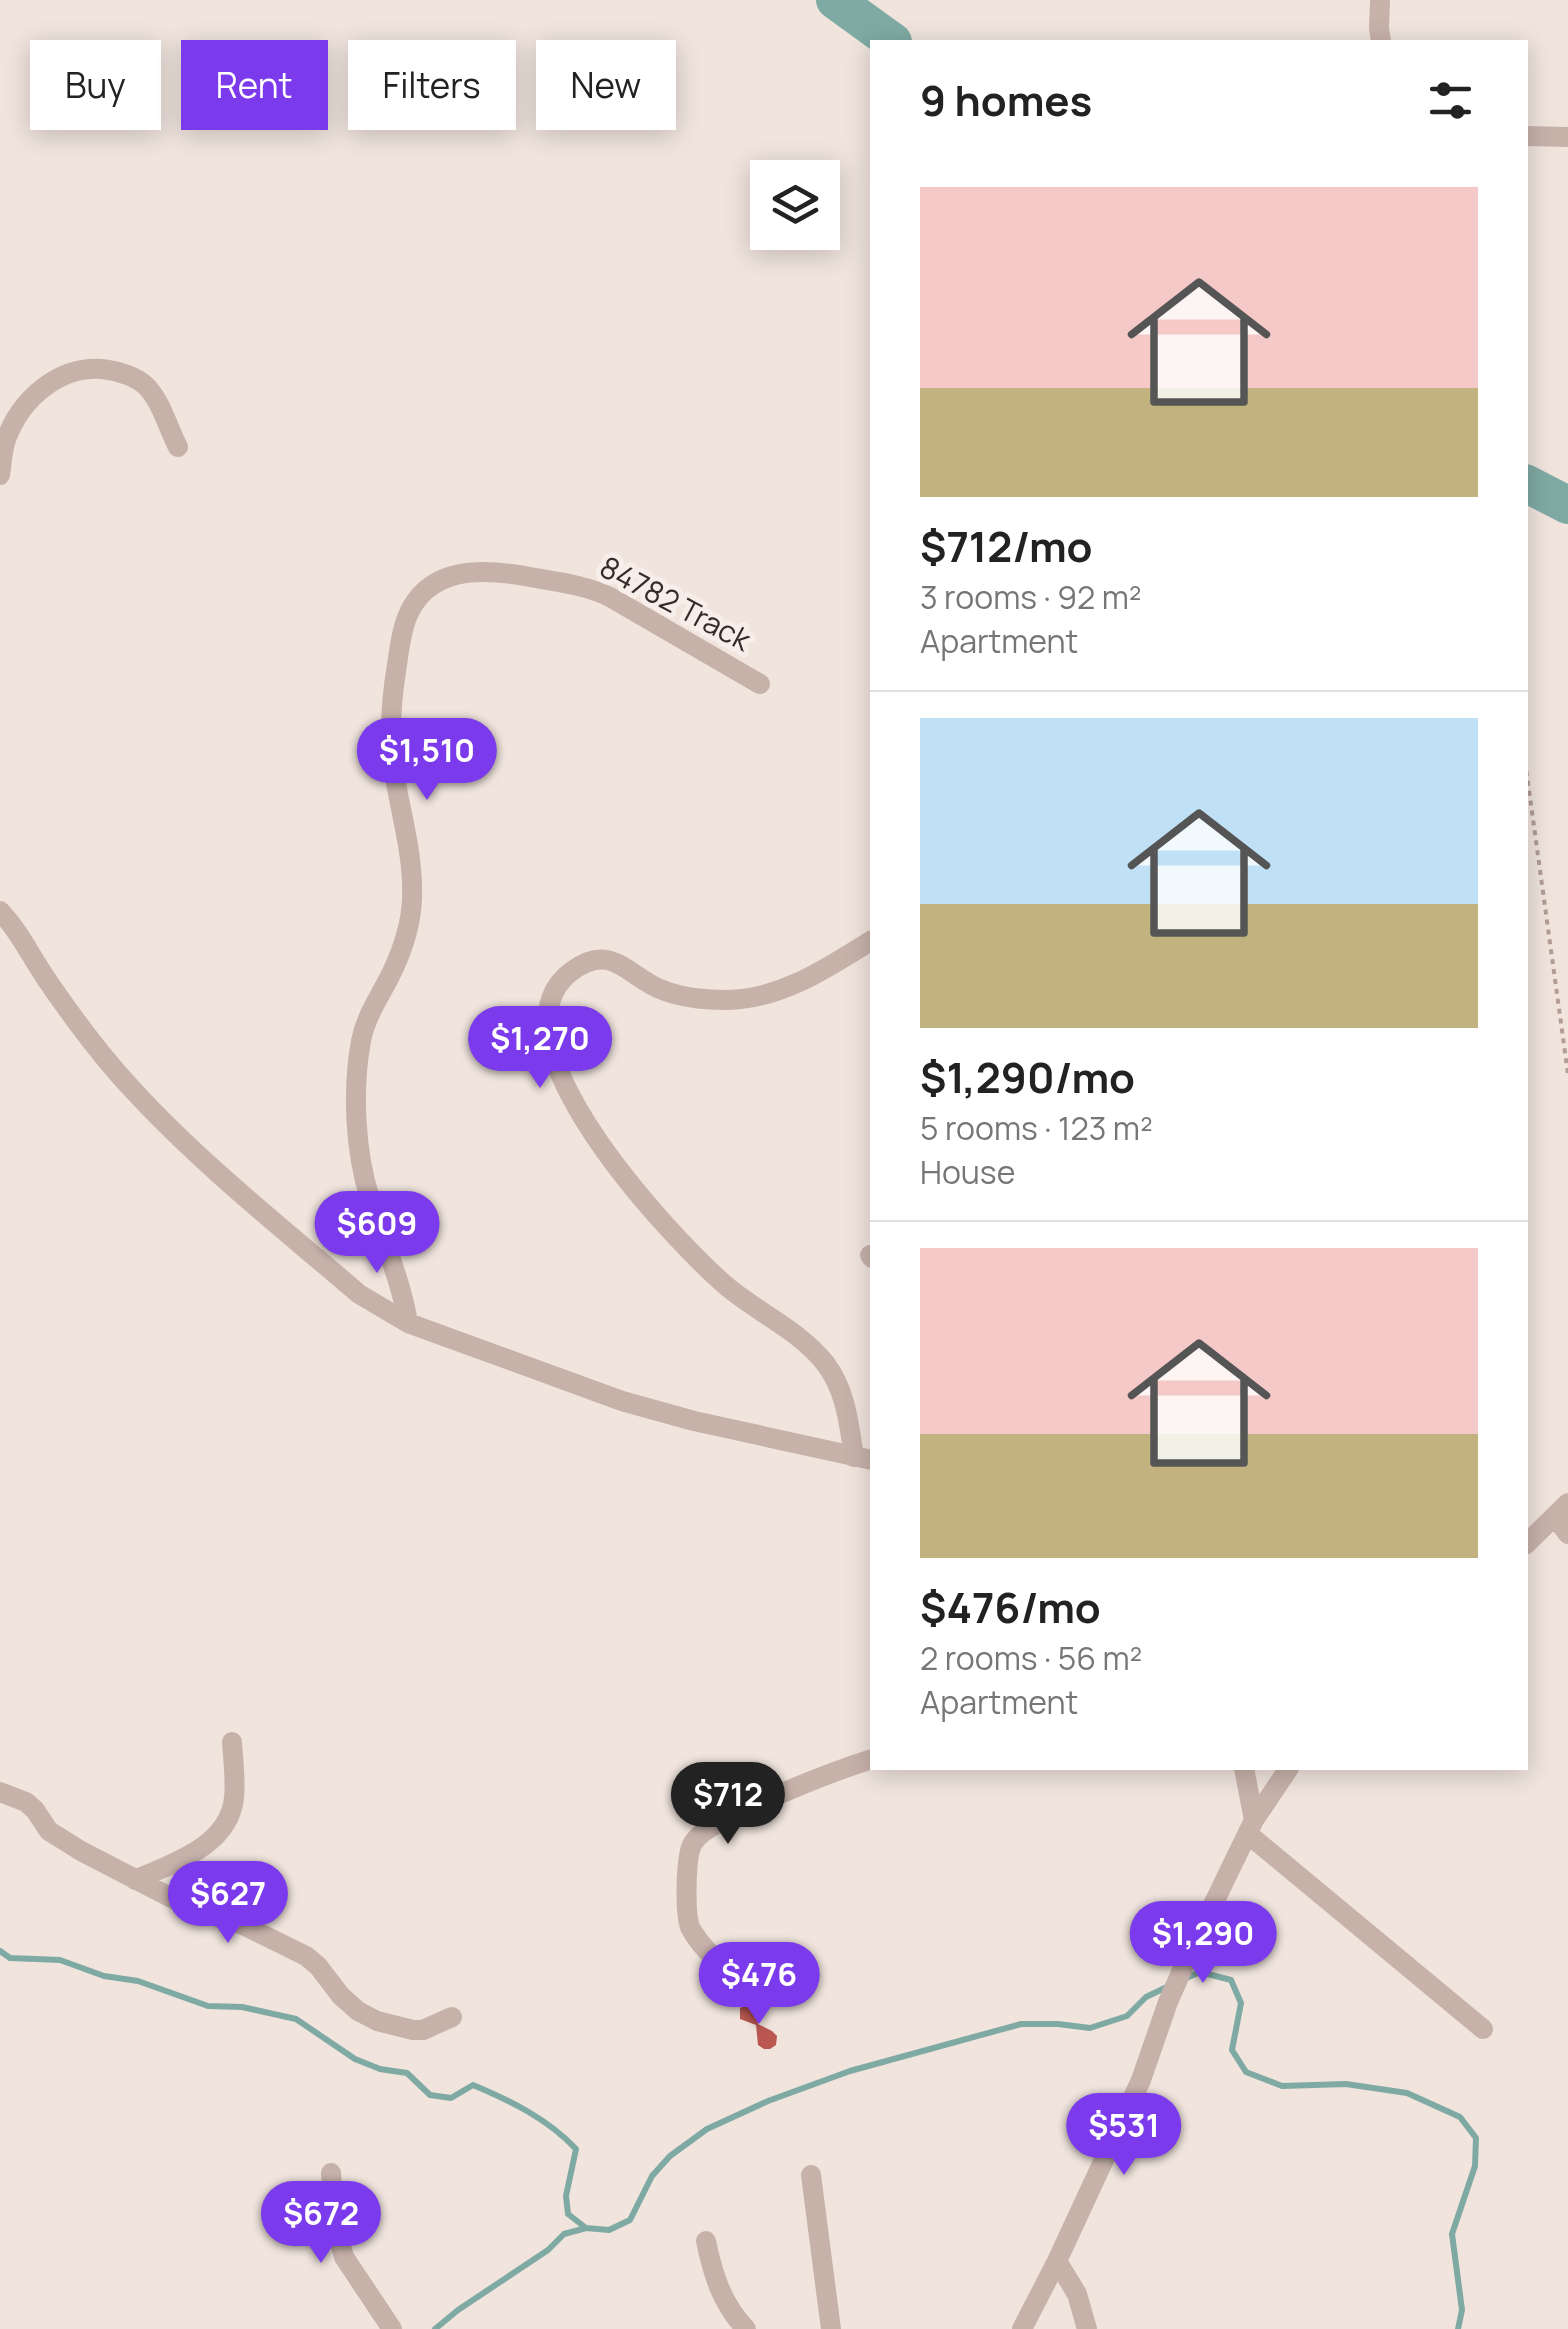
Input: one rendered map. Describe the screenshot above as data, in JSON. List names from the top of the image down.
{
  "streets": {
    "street": ["84782 Track"]
  },
  "page": {
    "chip": [
      "Buy",
      "Rent",
      "Filters",
      "New"
    ],
    "heading": "9 homes",
    "list": [
      {
        "name": "$712/mo",
        "note": "3 rooms · 92 m² · Apartment"
      },
      {
        "name": "$1,290/mo",
        "note": "5 rooms · 123 m² · House"
      },
      {
        "name": "$476/mo",
        "note": "2 rooms · 56 m² · Apartment"
      }
    ],
    "price": [
      "$1,510",
      "$1,270",
      "$609",
      "$712",
      "$627",
      "$1,290",
      "$476",
      "$531",
      "$672"
    ]
  }
}
